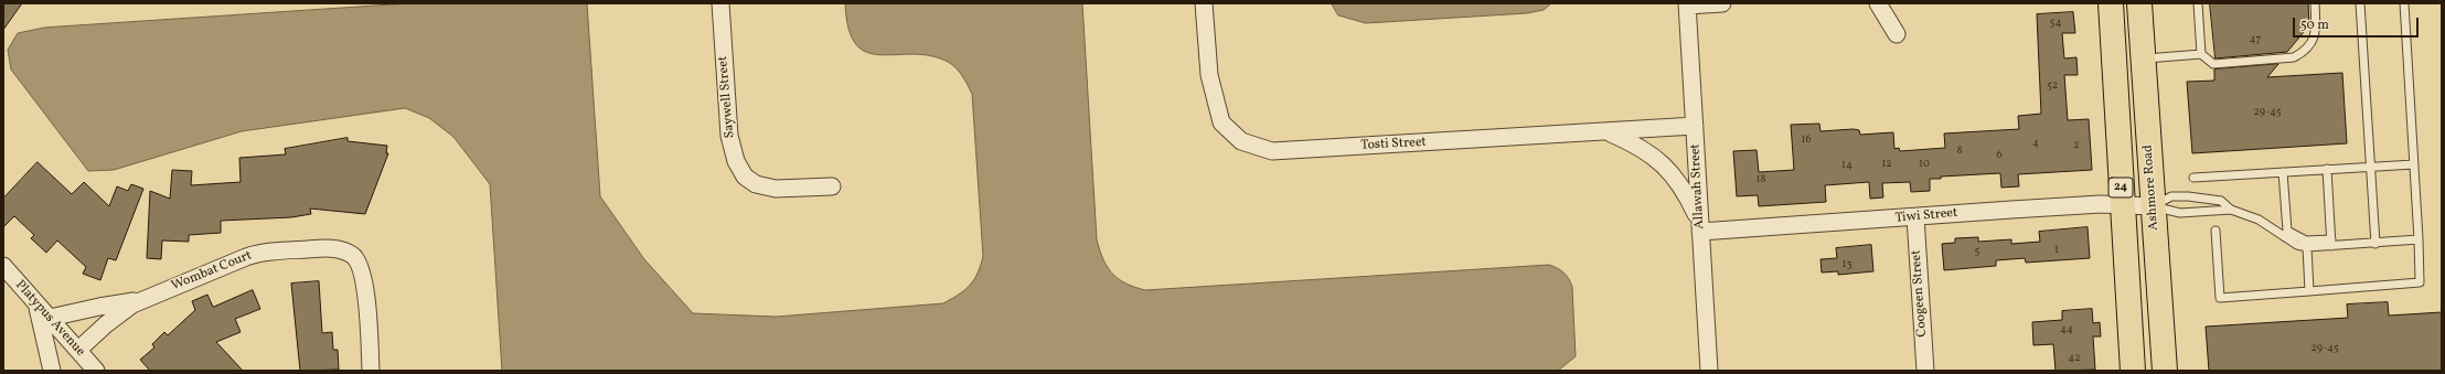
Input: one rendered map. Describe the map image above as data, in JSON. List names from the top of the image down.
{
  "streets": {
    "main road": ["24", "Ashmore Road"],
    "street": [
      "Saywell Street",
      "Tosti Street",
      "Allawah Street",
      "Tiwi Street",
      "Wombat Court",
      "Coogeen Street",
      "Platypus Avenue"
    ]
  },
  "crossings": [
    ["Tosti Street", "Allawah Street"],
    ["Allawah Street", "Tiwi Street"],
    ["24", "Tiwi Street"],
    ["Ashmore Road", "Tiwi Street"],
    ["Tiwi Street", "Coogeen Street"],
    ["Wombat Court", "Platypus Avenue"]
  ],
  "house_numbers": [
    "54",
    "47",
    "52",
    "29-45",
    "16",
    "4",
    "2",
    "8",
    "6",
    "12",
    "10",
    "14",
    "18",
    "1",
    "5",
    "13",
    "44",
    "29-45",
    "42"
  ],
  "scale_bar": "50 m"
}
